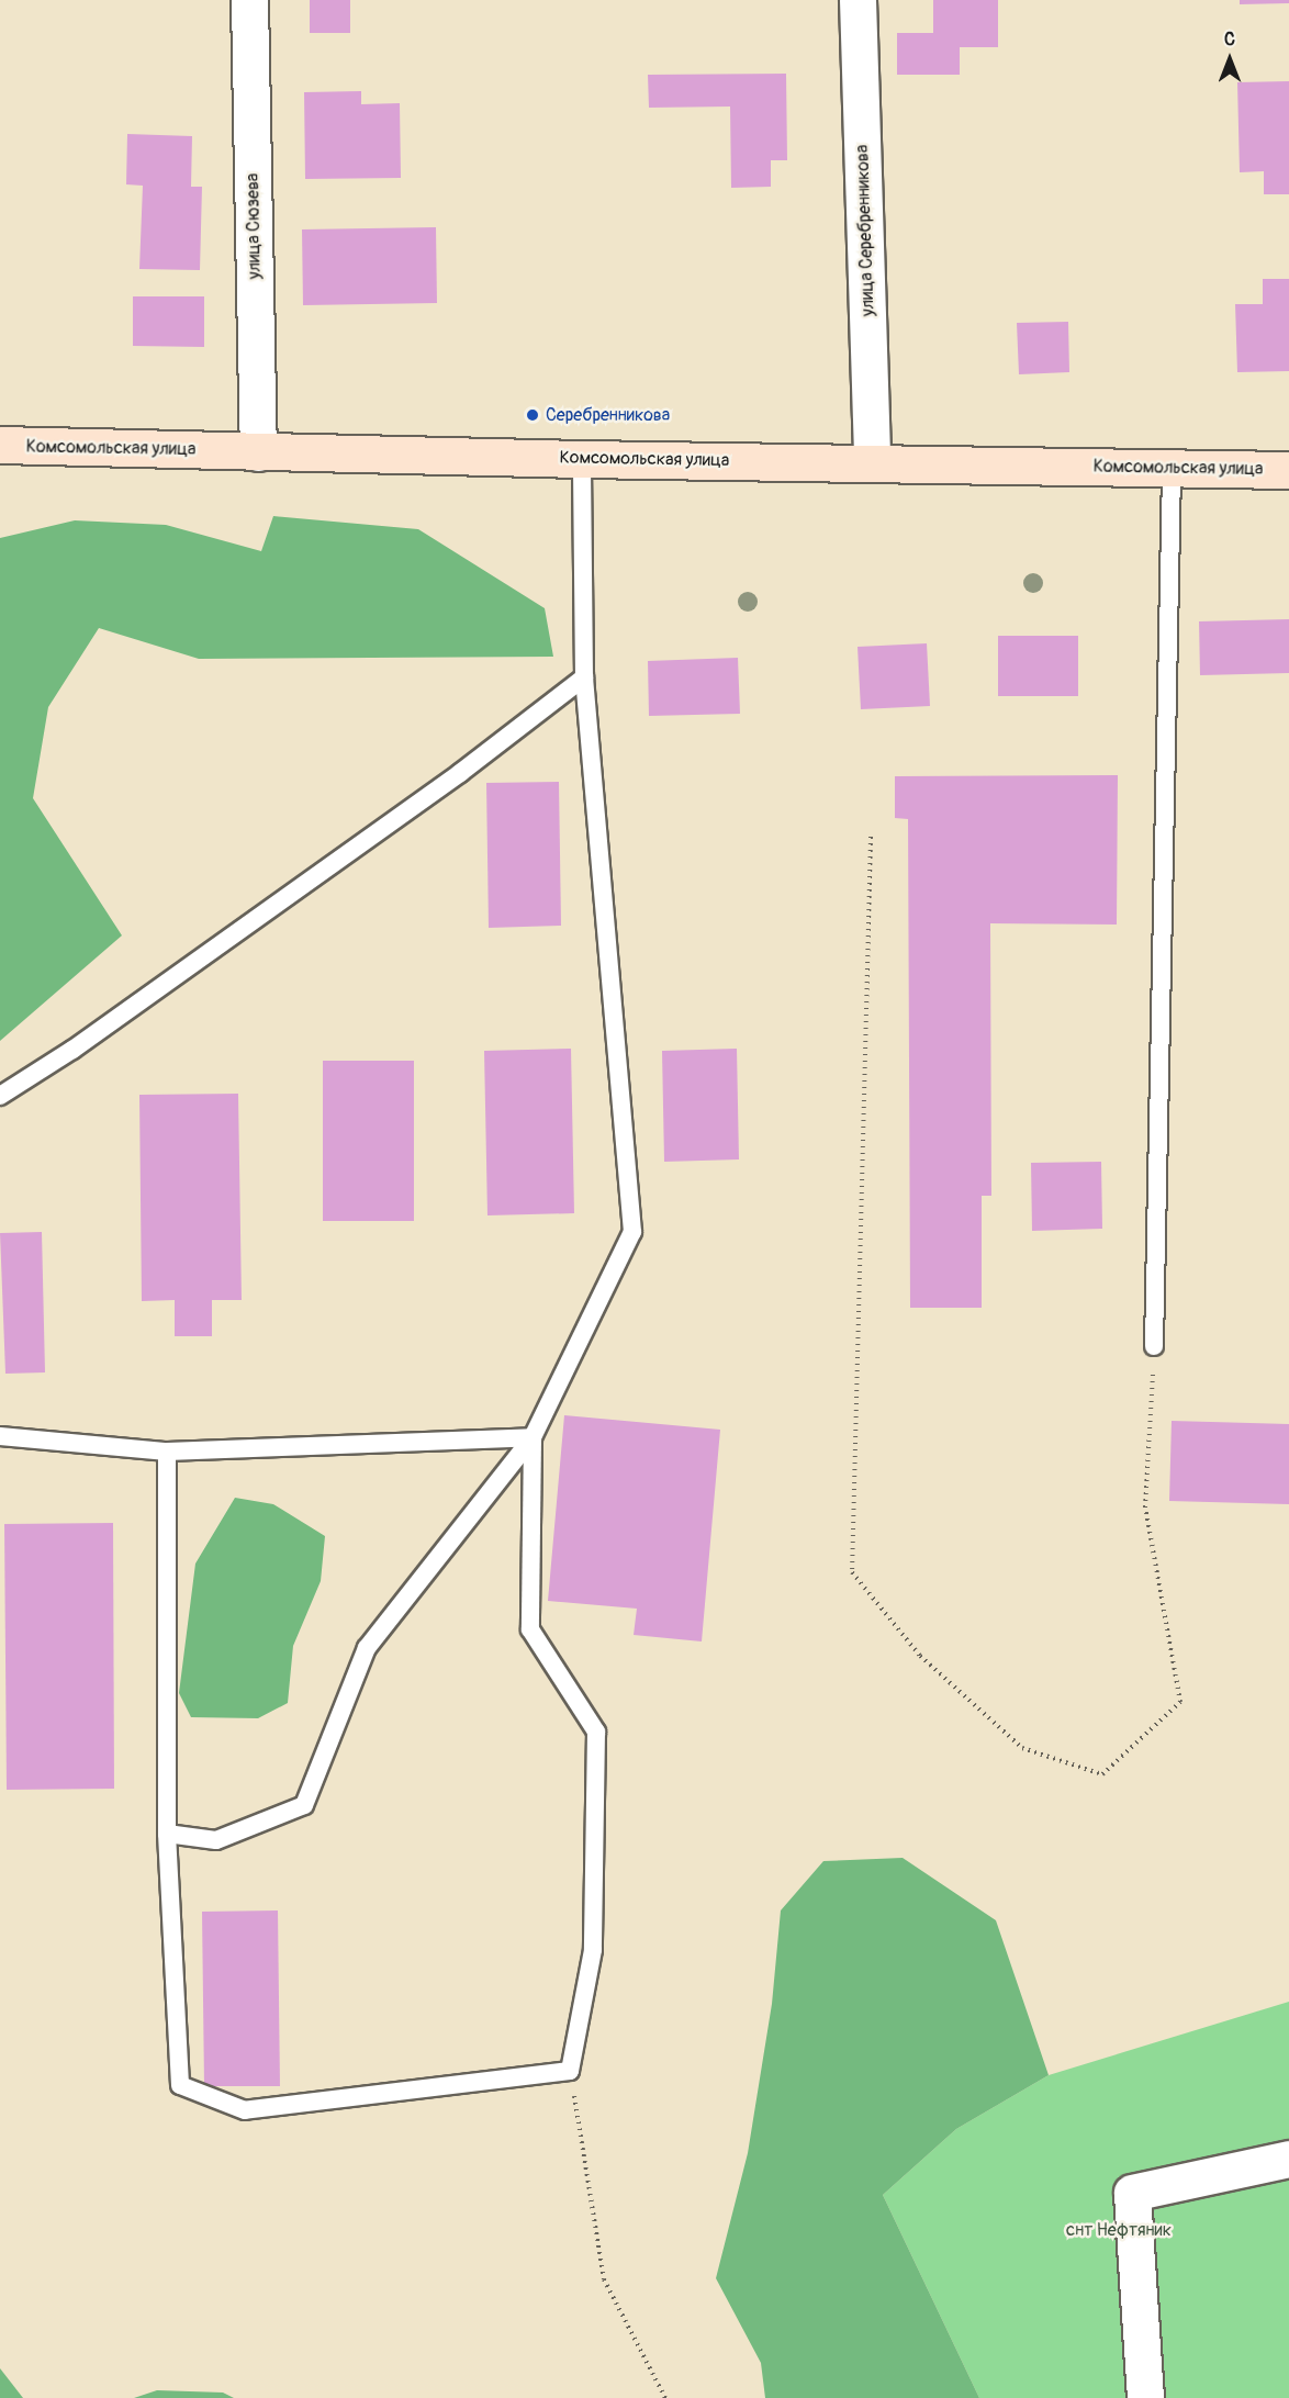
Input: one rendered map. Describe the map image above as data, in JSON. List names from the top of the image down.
{
  "streets": {
    "main road": ["Комсомольская улица"],
    "street": ["улица Сюзева", "улица Серебренникова"]
  },
  "crossings": [
    ["улица Сюзева", "Комсомольская улица"],
    ["улица Серебренникова", "Комсомольская улица"]
  ],
  "parks": ["снт Нефтяник"],
  "places": ["Серебренникова"],
  "north": "top"
}
